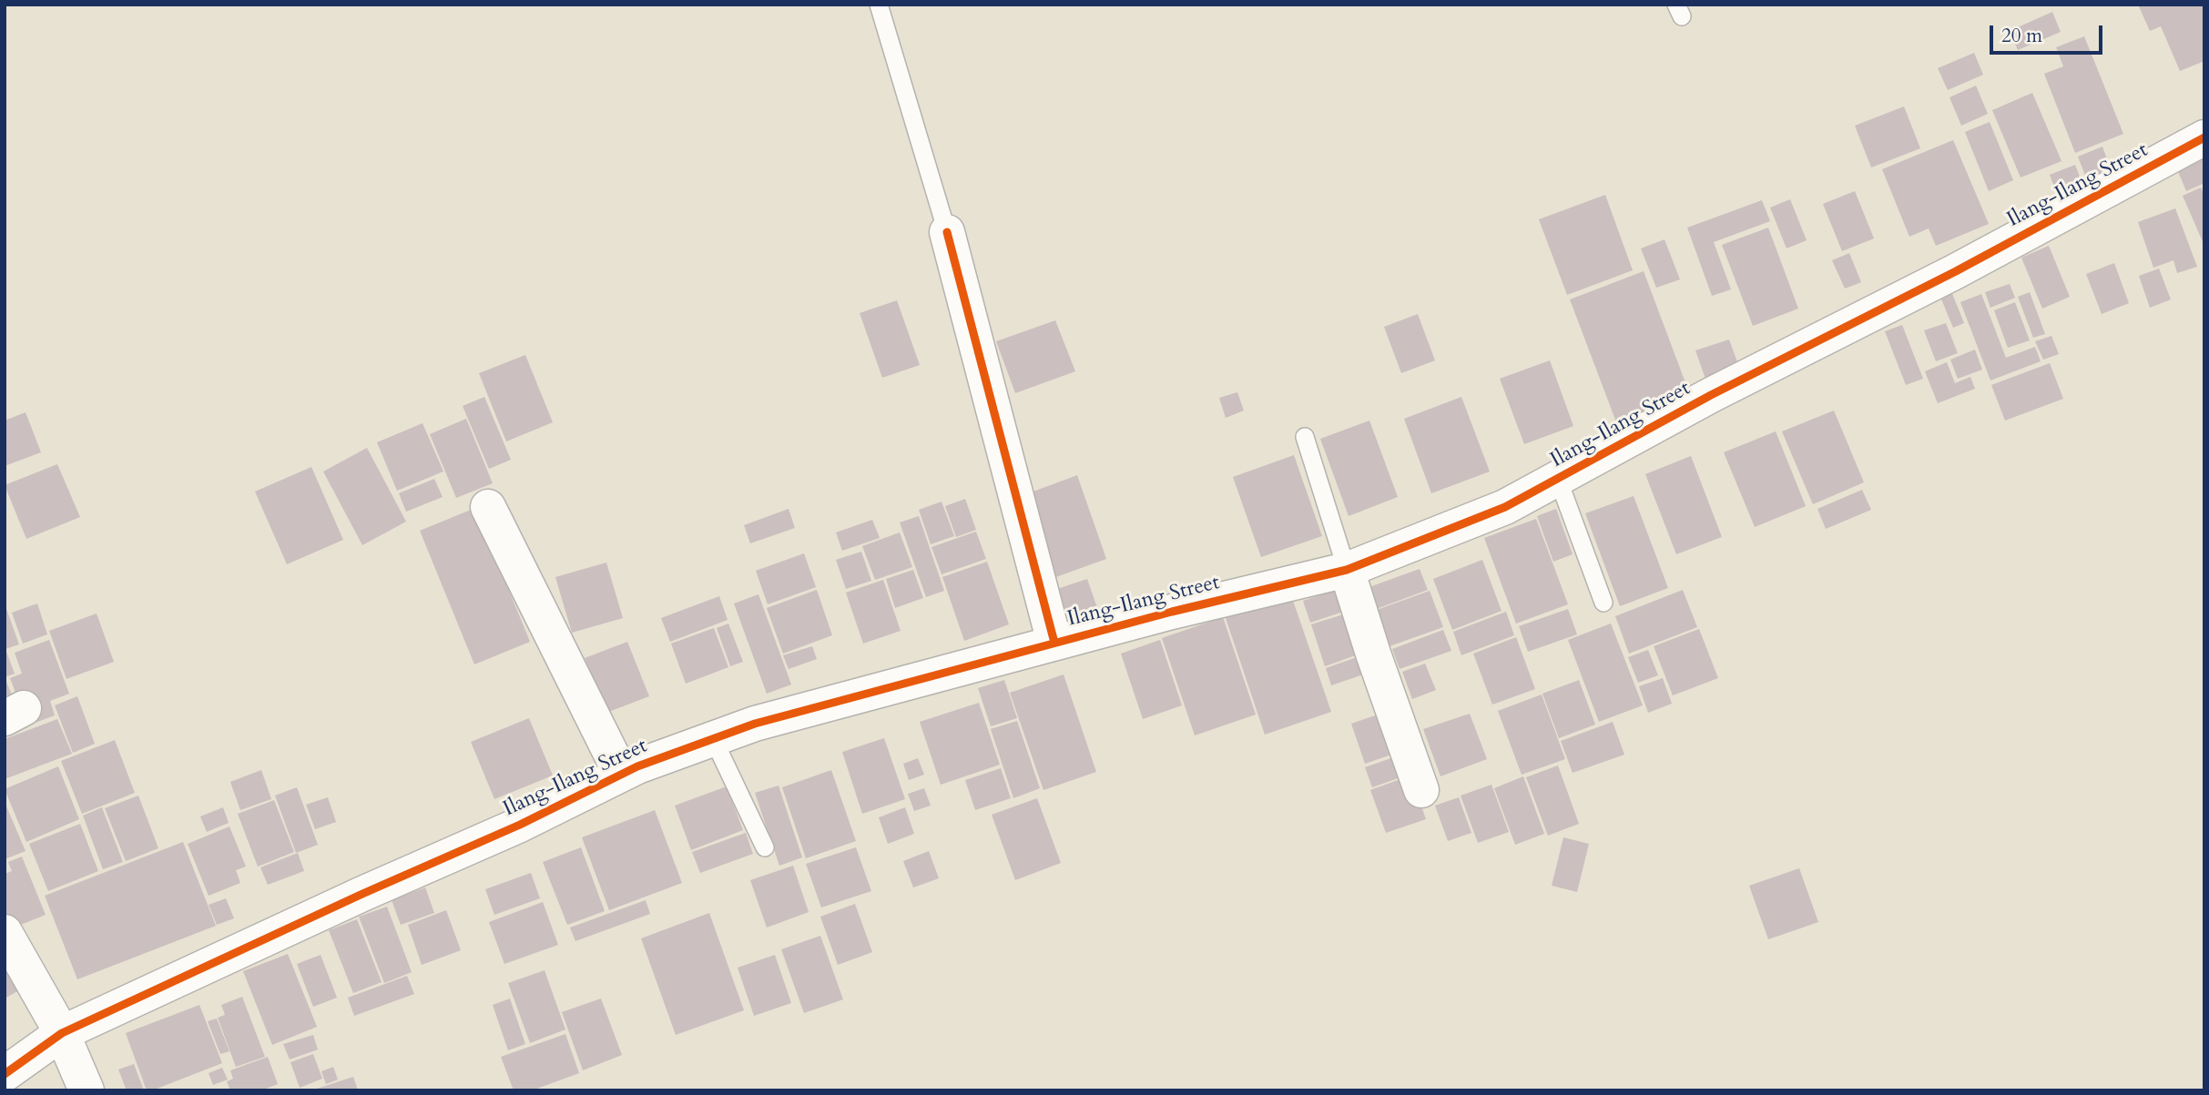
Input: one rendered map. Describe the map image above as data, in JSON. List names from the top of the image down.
{
  "streets": {
    "street": ["Ilang-Ilang Street"]
  },
  "scale_bar": "20 m"
}
